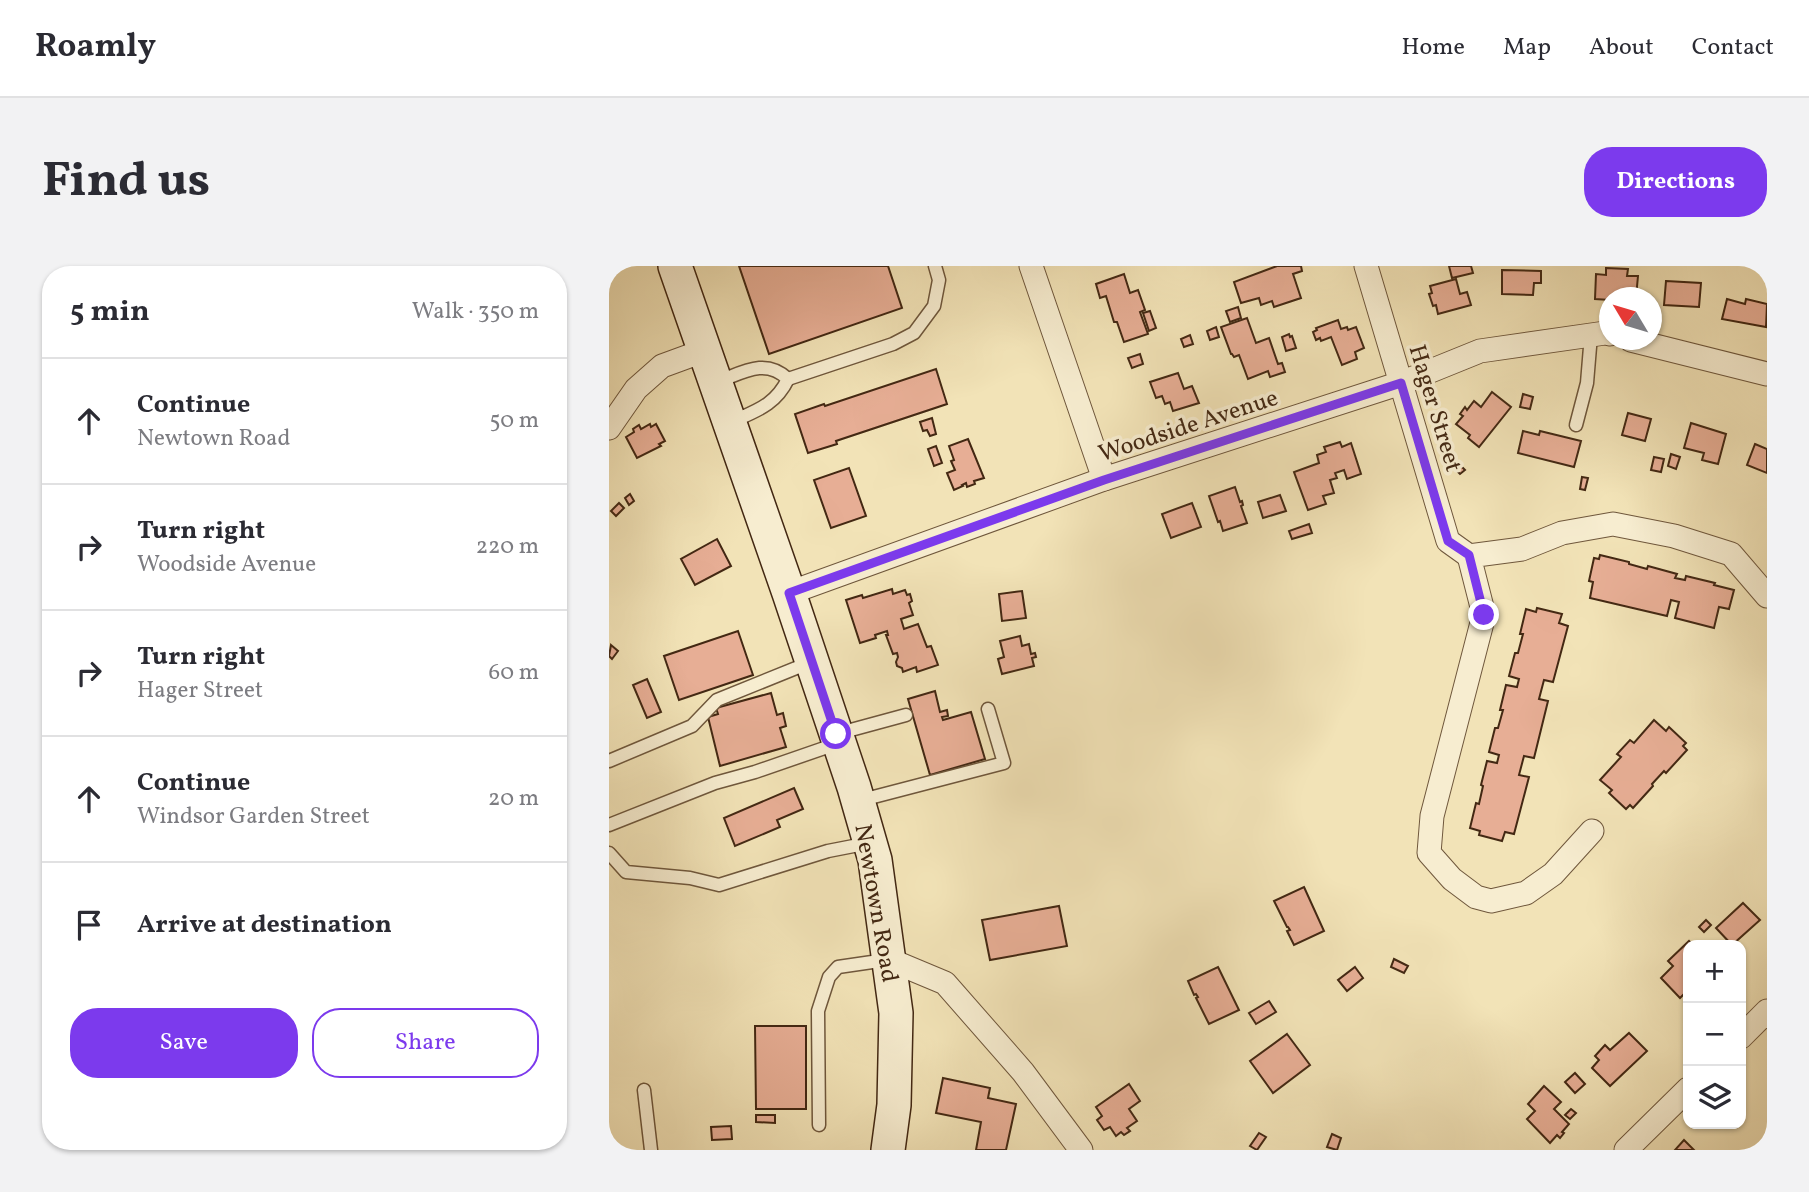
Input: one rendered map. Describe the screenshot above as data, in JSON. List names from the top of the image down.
{
  "streets": {
    "main road": ["Newtown Road"],
    "street": ["Hager Street", "Woodside Avenue"]
  },
  "crossings": [
    ["Hager Street", "Woodside Avenue"],
    ["Woodside Avenue", "Newtown Road"]
  ],
  "north": "top left",
  "page": {
    "header": "Roamly",
    "nav": [
      "Home",
      "Map",
      "About",
      "Contact"
    ],
    "buttons": [
      "Directions",
      ["Save", "Share"]
    ],
    "title": "Find us",
    "heading": ["5 min", "Walk · 350 m"],
    "list": [
      ["Continue", "Newtown Road", "50 m"],
      ["Turn right", "Woodside Avenue", "220 m"],
      ["Turn right", "Hager Street", "60 m"],
      ["Continue", "Windsor Garden Street", "20 m"],
      "Arrive at destination"
    ],
    "map_buttons": ["+", "−"]
  }
}
